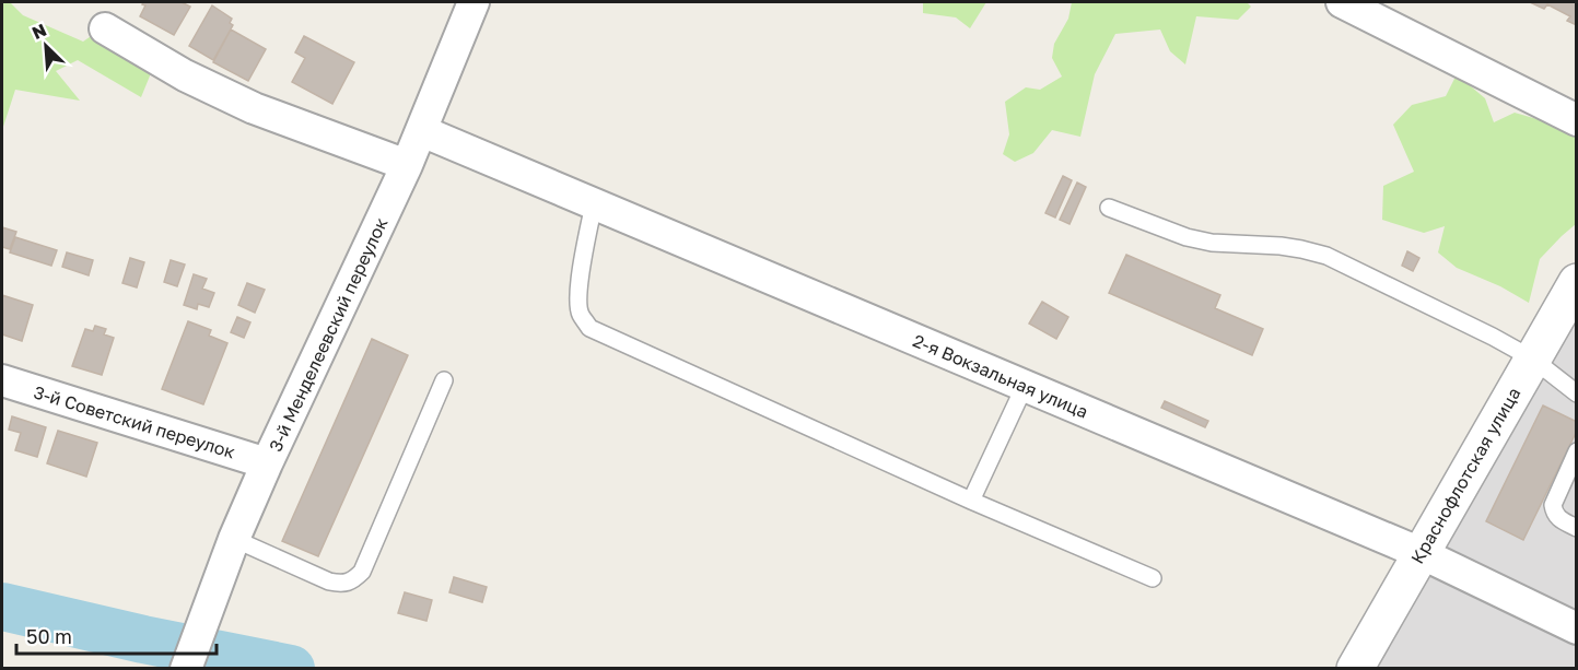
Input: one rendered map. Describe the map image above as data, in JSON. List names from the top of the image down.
{
  "streets": {
    "street": [
      "3-й Менделеевский переулок",
      "2-я Вокзальная улица",
      "3-й Советский переулок",
      "Краснофлотская улица"
    ]
  },
  "crossings": [
    ["3-й Менделеевский переулок", "2-я Вокзальная улица"],
    ["3-й Менделеевский переулок", "3-й Советский переулок"],
    ["2-я Вокзальная улица", "Краснофлотская улица"]
  ],
  "scale_bar": "50 m",
  "north": "top left"
}
